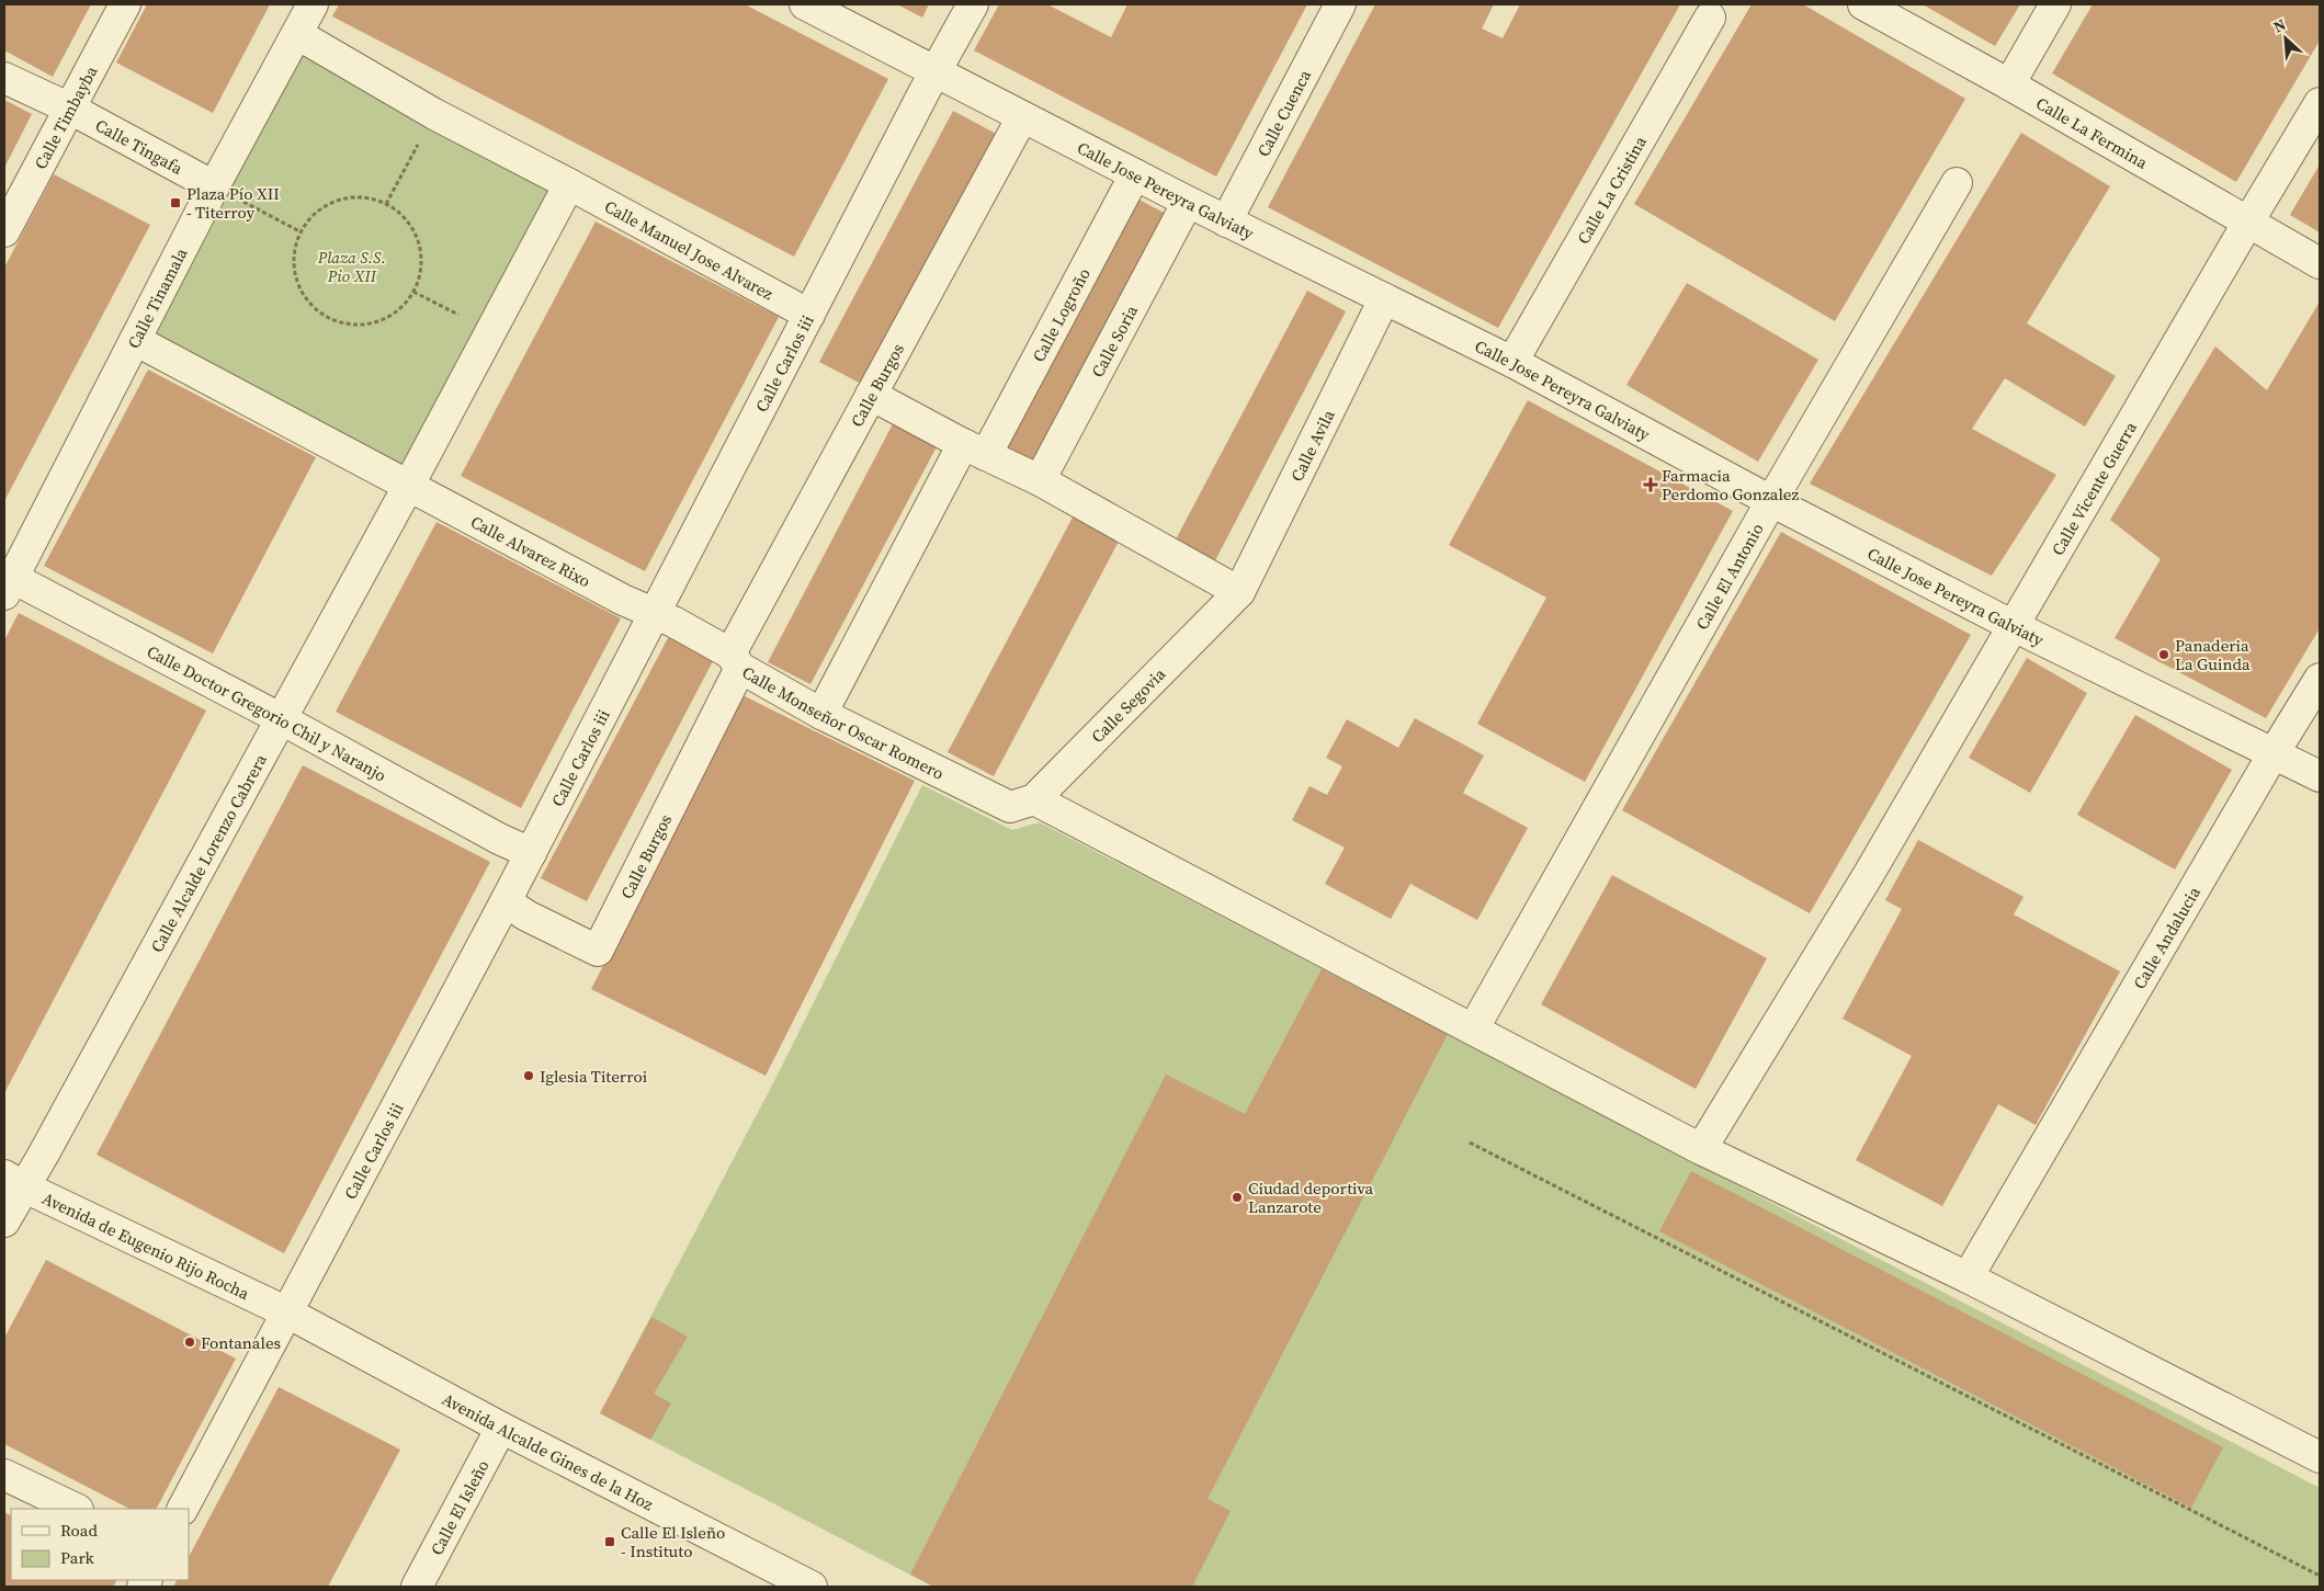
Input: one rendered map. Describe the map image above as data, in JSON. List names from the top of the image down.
{
  "streets": {
    "street": [
      "Calle Cuenca",
      "Calle Timbayba",
      "Calle La Fermina",
      "Calle Tingafa",
      "Calle Jose Pereyra Galviaty",
      "Calle La Cristina",
      "Calle Manuel Jose Alvarez",
      "Calle Tinamala",
      "Calle Logroño",
      "Calle Soria",
      "Calle Carlos iii",
      "Calle Burgos",
      "Calle Avila",
      "Calle Vicente Guerra",
      "Calle Alvarez Rixo",
      "Calle El Antonio",
      "Calle Segovia",
      "Calle Doctor Gregorio Chil y Naranjo",
      "Calle Monseñor Oscar Romero",
      "Calle Alcalde Lorenzo Cabrera",
      "Calle Andalucia",
      "Avenida de Eugenio Rijo Rocha",
      "Avenida Alcalde Gines de la Hoz",
      "Calle El Isleño"
    ]
  },
  "crossings": [
    ["Calle Cuenca", "Calle Jose Pereyra Galviaty"],
    ["Calle Timbayba", "Calle Tingafa"],
    ["Calle La Fermina", "Calle Vicente Guerra"],
    ["Calle Tingafa", "Calle Tinamala"],
    ["Calle Jose Pereyra Galviaty", "Calle La Cristina"],
    ["Calle Jose Pereyra Galviaty", "Calle Logroño"],
    ["Calle Jose Pereyra Galviaty", "Calle Soria"],
    ["Calle Jose Pereyra Galviaty", "Calle Carlos iii"],
    ["Calle Jose Pereyra Galviaty", "Calle Burgos"],
    ["Calle Jose Pereyra Galviaty", "Calle Avila"],
    ["Calle Jose Pereyra Galviaty", "Calle Vicente Guerra"],
    ["Calle Jose Pereyra Galviaty", "Calle El Antonio"],
    ["Calle Jose Pereyra Galviaty", "Calle Andalucia"],
    ["Calle Manuel Jose Alvarez", "Calle Carlos iii"],
    ["Calle Tinamala", "Calle Doctor Gregorio Chil y Naranjo"],
    ["Calle Logroño", "Calle Monseñor Oscar Romero"],
    ["Calle Carlos iii", "Calle Burgos"],
    ["Calle Carlos iii", "Calle Alvarez Rixo"],
    ["Calle Carlos iii", "Calle Doctor Gregorio Chil y Naranjo"],
    ["Calle Carlos iii", "Calle Monseñor Oscar Romero"],
    ["Calle Carlos iii", "Avenida de Eugenio Rijo Rocha"],
    ["Calle Carlos iii", "Avenida Alcalde Gines de la Hoz"],
    ["Calle Burgos", "Calle Monseñor Oscar Romero"],
    ["Calle Avila", "Calle Segovia"],
    ["Calle Vicente Guerra", "Calle Monseñor Oscar Romero"],
    ["Calle Alvarez Rixo", "Calle Monseñor Oscar Romero"],
    ["Calle Alvarez Rixo", "Calle Alcalde Lorenzo Cabrera"],
    ["Calle El Antonio", "Calle Monseñor Oscar Romero"],
    ["Calle Segovia", "Calle Monseñor Oscar Romero"],
    ["Calle Doctor Gregorio Chil y Naranjo", "Calle Alcalde Lorenzo Cabrera"],
    ["Calle Monseñor Oscar Romero", "Calle Andalucia"],
    ["Calle Alcalde Lorenzo Cabrera", "Avenida de Eugenio Rijo Rocha"],
    ["Avenida de Eugenio Rijo Rocha", "Avenida Alcalde Gines de la Hoz"],
    ["Avenida Alcalde Gines de la Hoz", "Calle El Isleño"]
  ],
  "parks": ["Plaza S.S. Pio XII"],
  "places": {
    "transit": ["Plaza Pío XII - Titerroy", "Calle El Isleño - Instituto"],
    "health": ["Farmacia Perdomo Gonzalez"],
    "other": [
      "Panaderia La Guinda",
      "Iglesia Titerroi",
      "Ciudad deportiva Lanzarote",
      "Fontanales"
    ]
  },
  "legend": ["Road", "Park"],
  "north": "top left"
}
